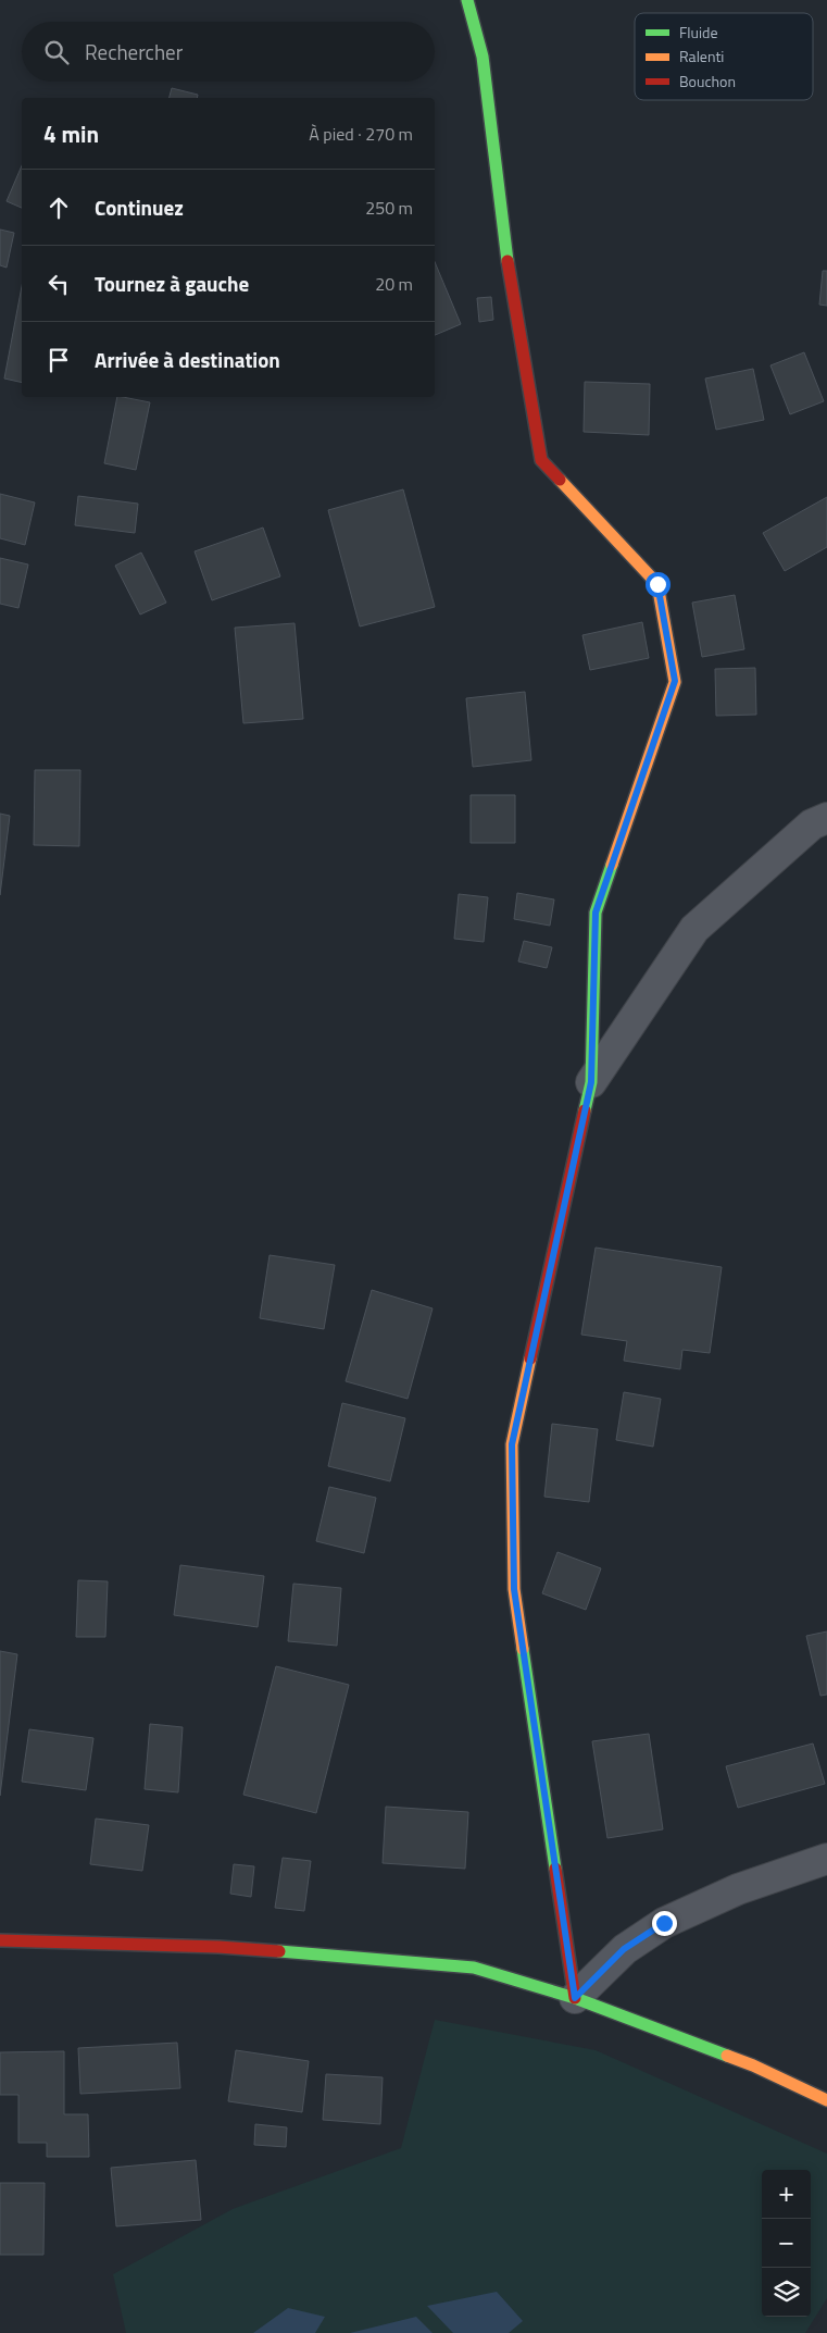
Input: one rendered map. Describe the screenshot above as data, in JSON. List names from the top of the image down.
{
  "legend": ["Fluide", "Ralenti", "Bouchon"],
  "page": {
    "search": "Rechercher",
    "heading": ["4 min", "À pied · 270 m"],
    "list": [
      ["Continuez", "250 m"],
      ["Tournez à gauche", "20 m"],
      "Arrivée à destination"
    ],
    "map_buttons": ["+", "−"]
  }
}
